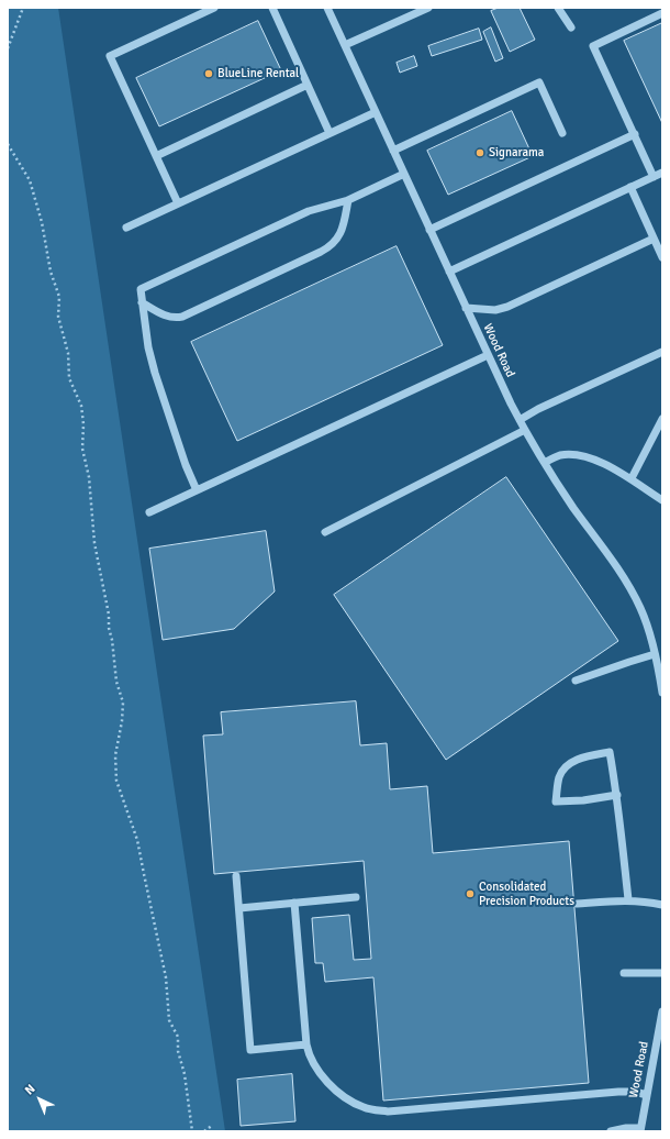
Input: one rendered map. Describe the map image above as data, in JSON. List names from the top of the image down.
{
  "streets": {
    "street": ["Wood Road"]
  },
  "places": ["BlueLine Rental", "Signarama", "Consolidated Precision Products"],
  "north": "top left"
}
